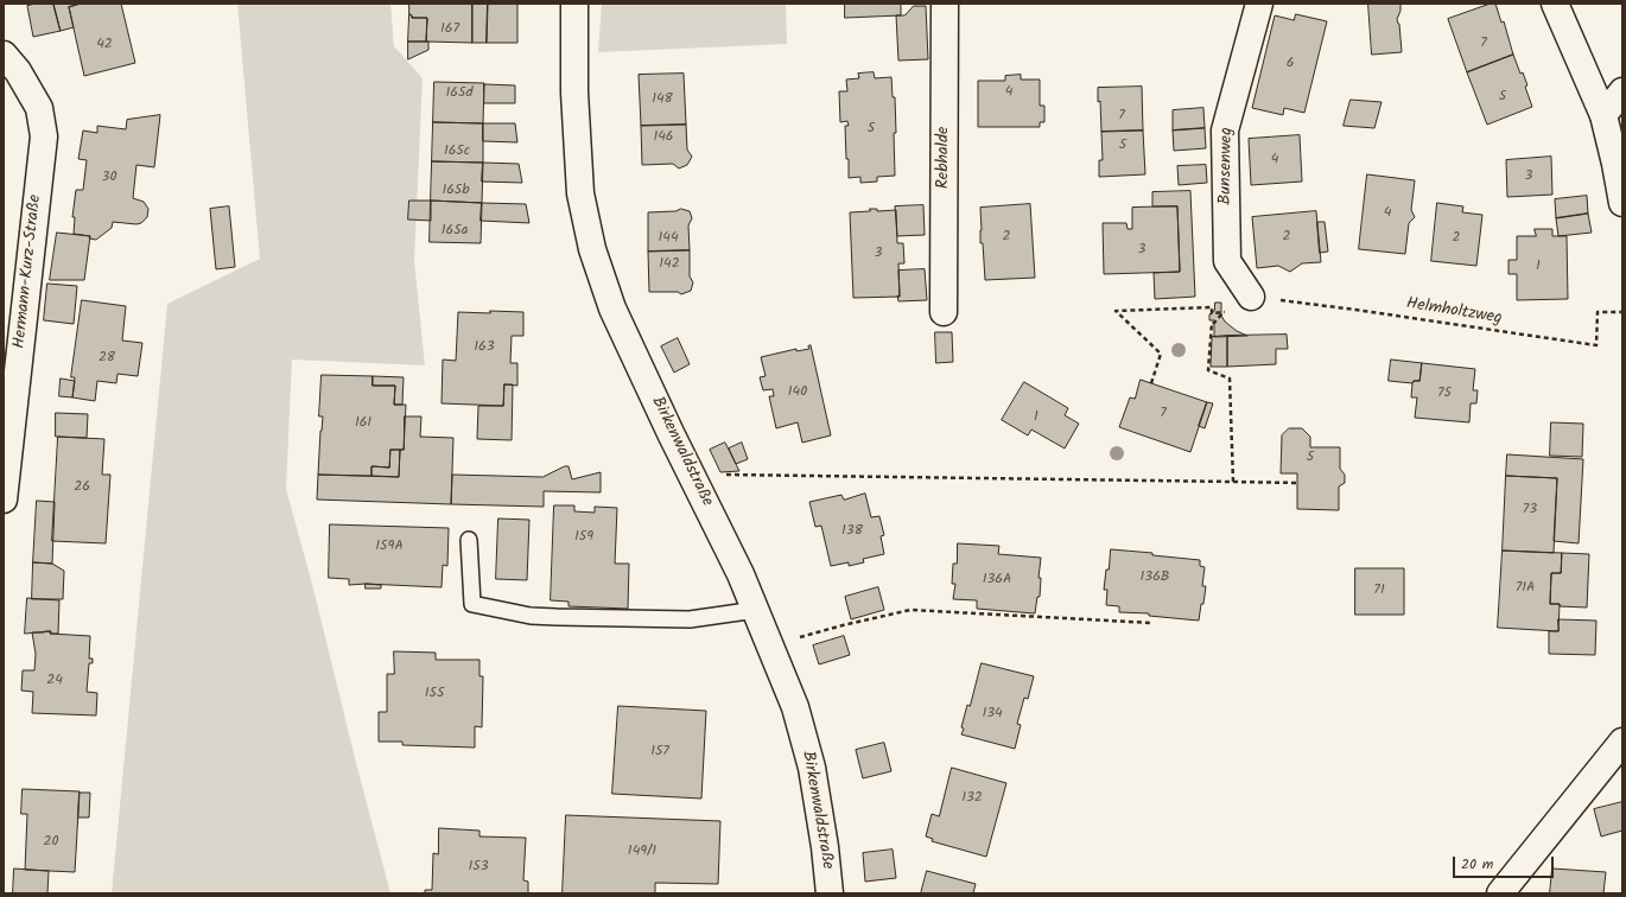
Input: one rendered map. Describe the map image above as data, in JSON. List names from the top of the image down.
{
  "streets": {
    "street": [
      "Rebhalde",
      "Bunsenweg",
      "Hermann-Kurz-Straße",
      "Birkenwaldstraße"
    ],
    "path": ["Helmholtzweg"]
  },
  "crossings": [
    ["Bunsenweg", "Helmholtzweg"]
  ],
  "house_numbers": [
    "167",
    "7",
    "42",
    "6",
    "4",
    "165d",
    "5",
    "148",
    "7",
    "5",
    "146",
    "5",
    "165c",
    "4",
    "3",
    "30",
    "165b",
    "4",
    "165a",
    "2",
    "2",
    "144",
    "2",
    "3",
    "3",
    "142",
    "1",
    "163",
    "28",
    "140",
    "75",
    "7",
    "1",
    "161",
    "5",
    "26",
    "73",
    "138",
    "159",
    "159A",
    "136B",
    "136A",
    "71A",
    "71",
    "24",
    "155",
    "134",
    "157",
    "132",
    "20",
    "149/1",
    "153"
  ],
  "scale_bar": "20 m"
}
